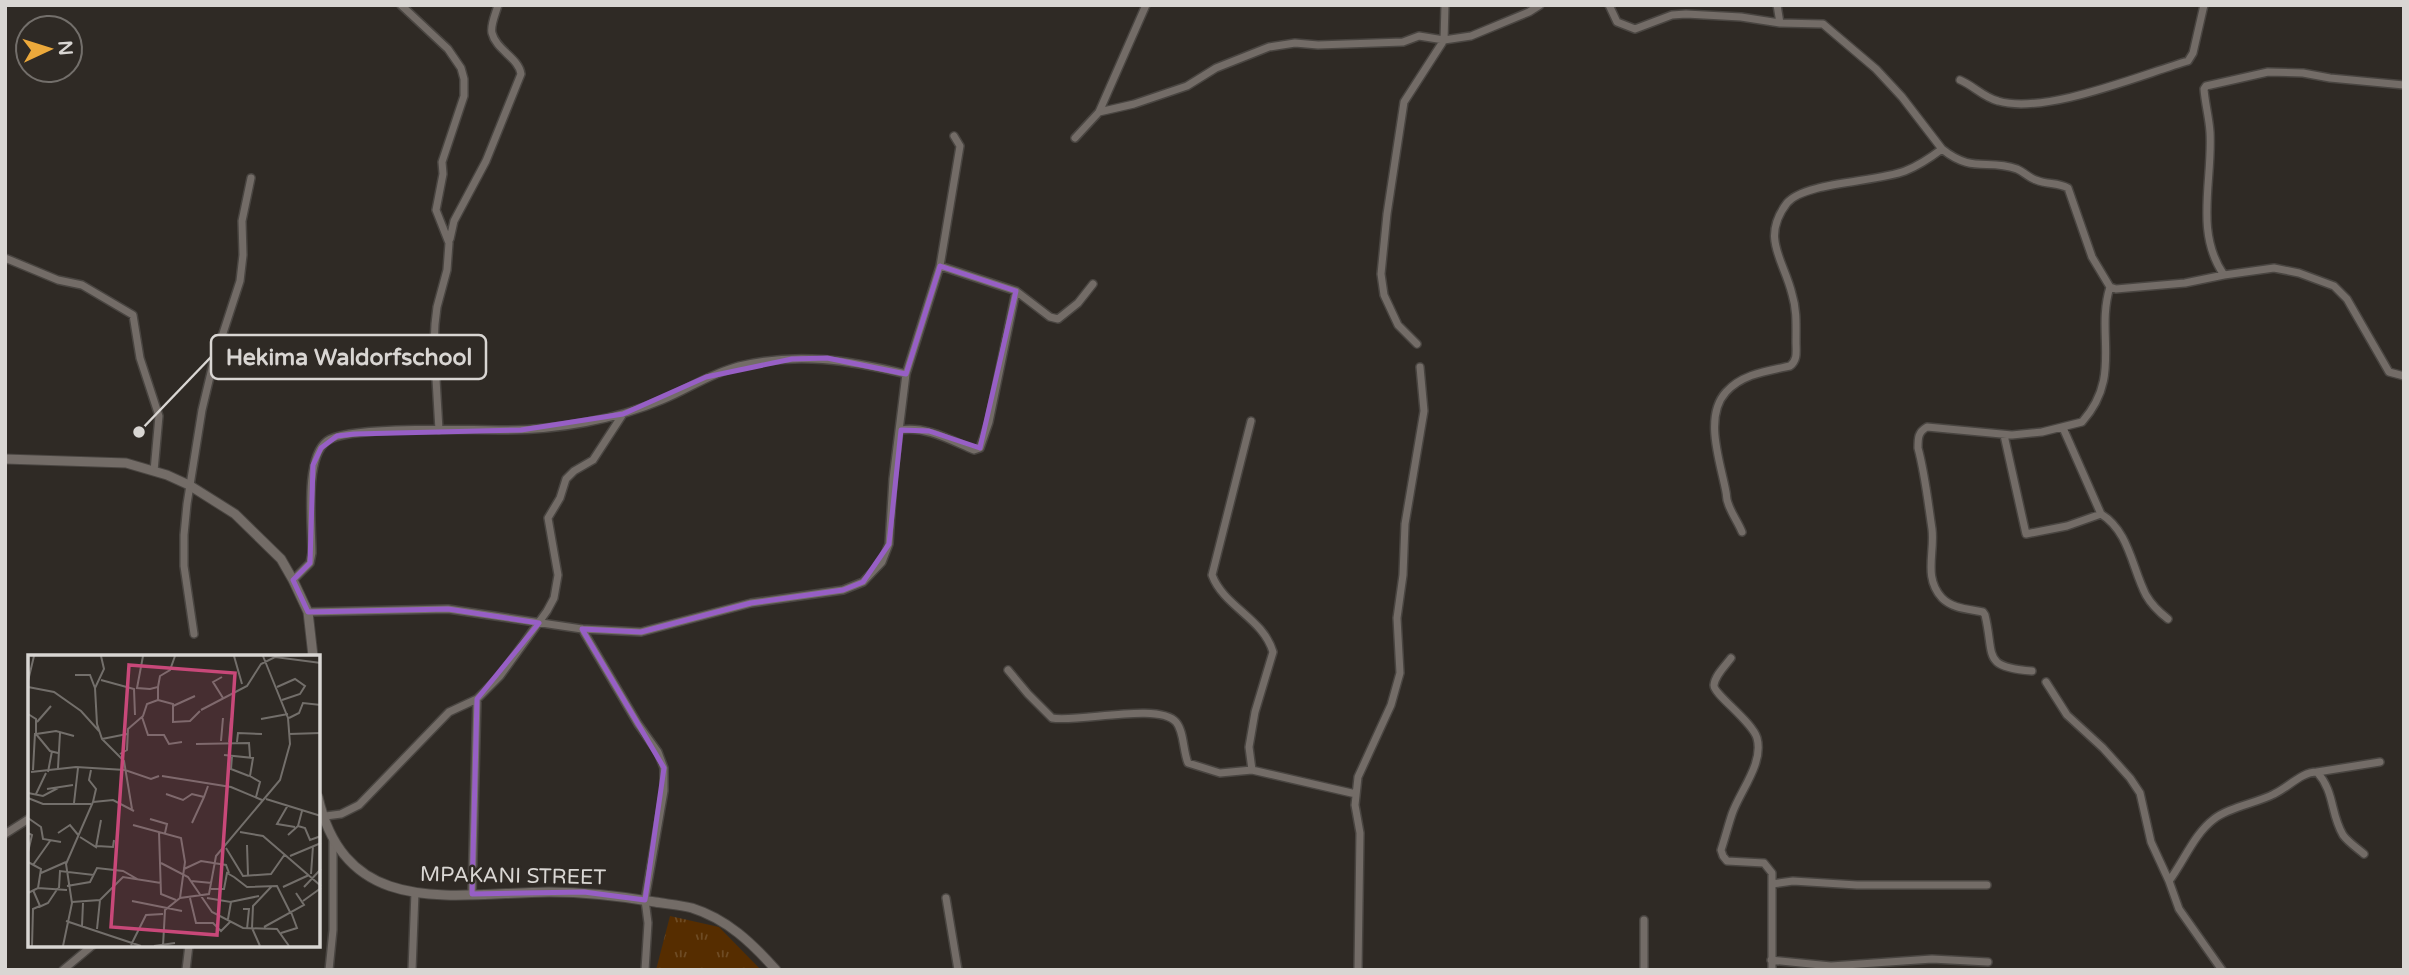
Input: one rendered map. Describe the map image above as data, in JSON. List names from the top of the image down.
{
  "streets": {
    "street": ["MPAKANI STREET"]
  },
  "places": ["Hekima Waldorfschool"],
  "north": "right"
}
